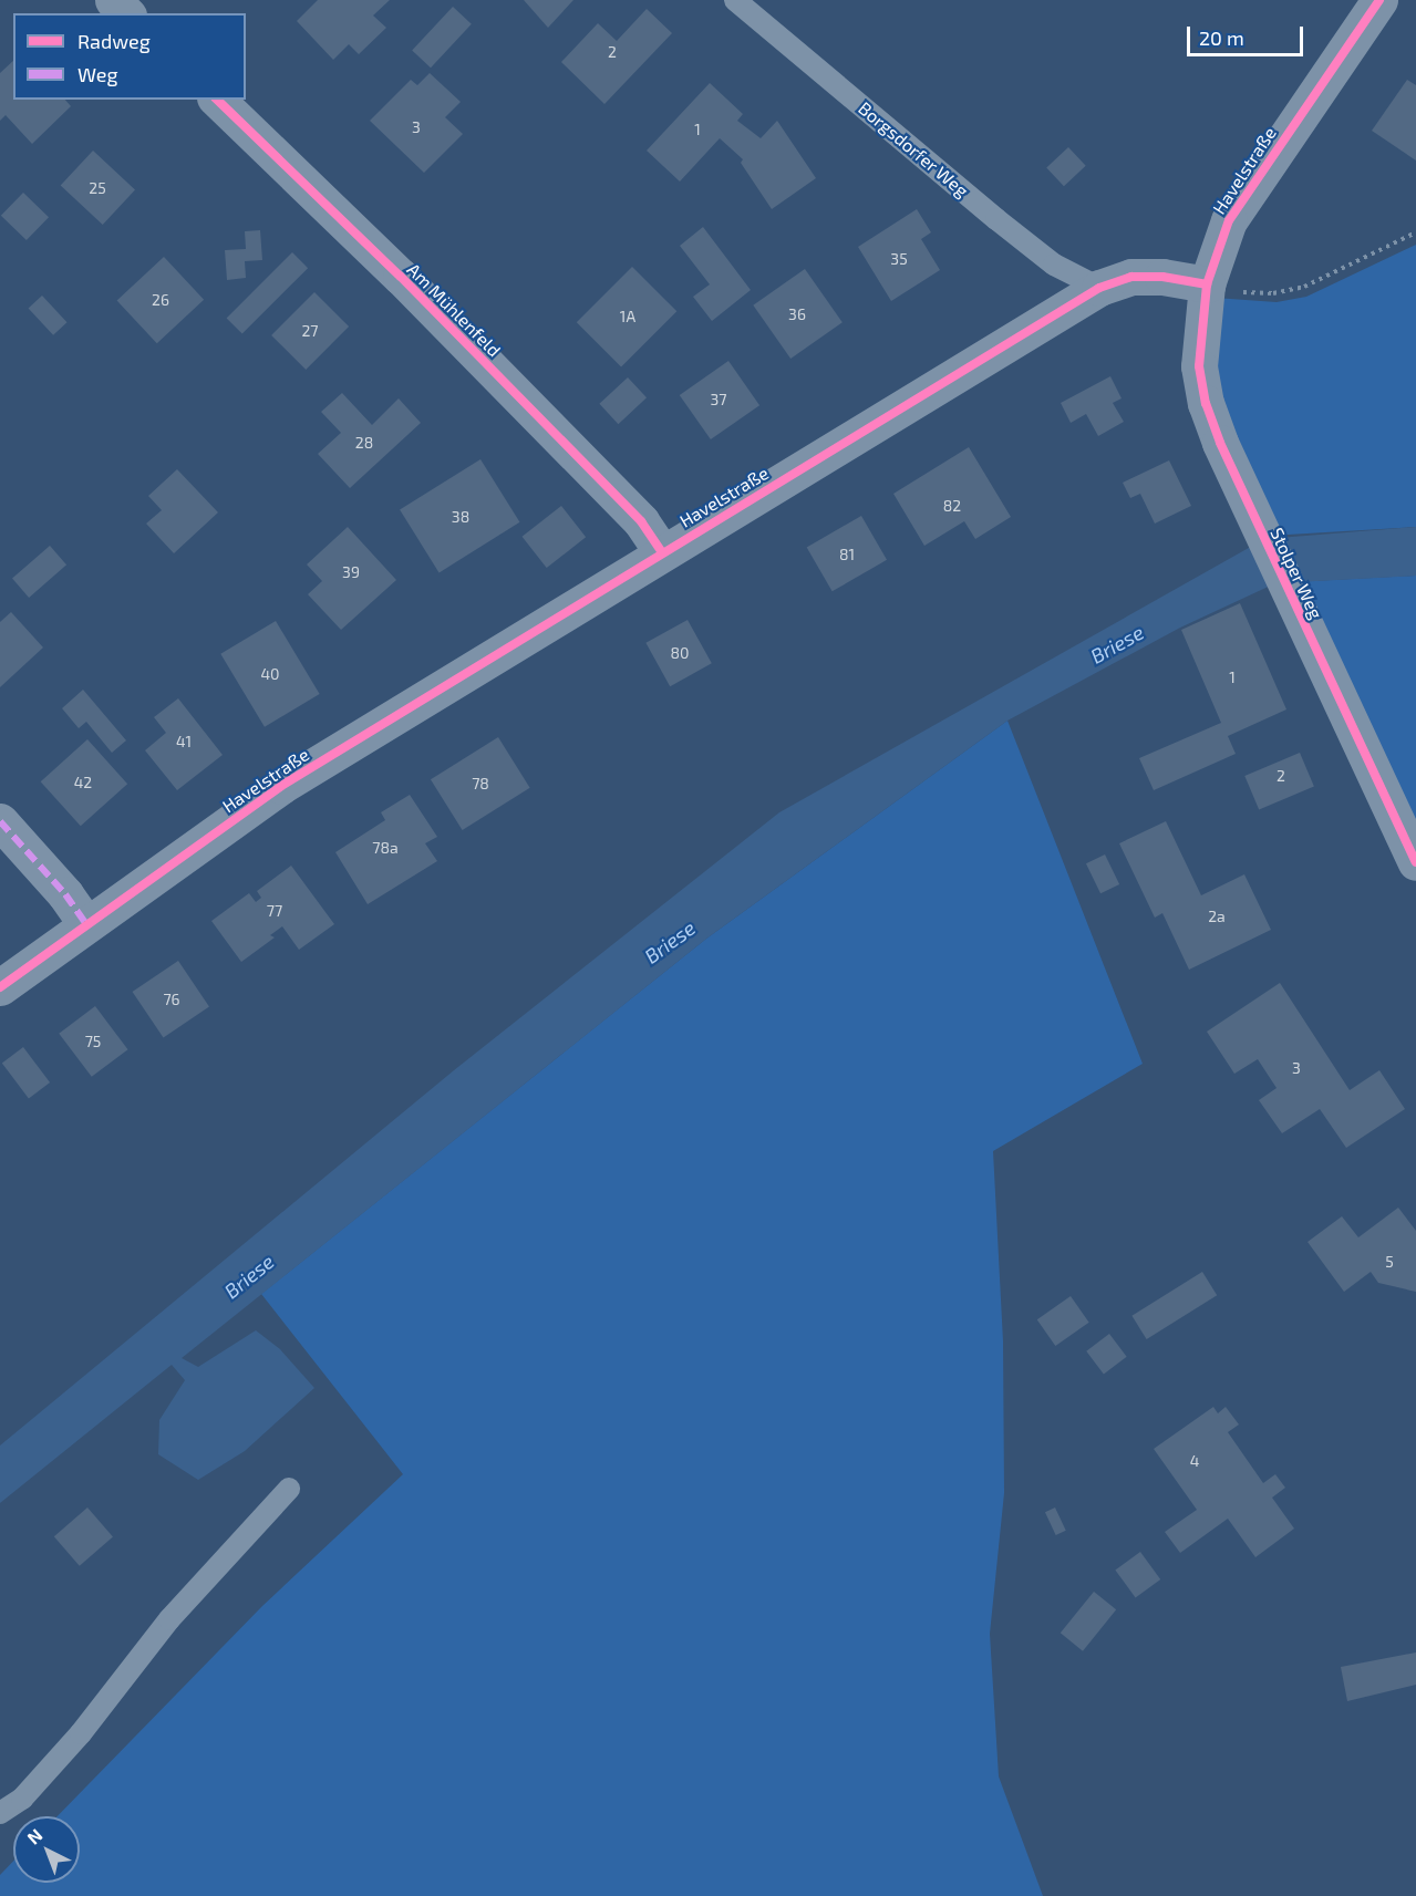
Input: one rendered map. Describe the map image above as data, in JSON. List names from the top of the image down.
{
  "streets": {
    "street": ["Havelstraße", "Am Mühlenfeld", "Stolper Weg"],
    "lane": ["Borgsdorfer Weg"]
  },
  "crossings": [
    ["Borgsdorfer Weg", "Havelstraße"],
    ["Havelstraße", "Am Mühlenfeld"],
    ["Havelstraße", "Stolper Weg"]
  ],
  "water": ["Briese"],
  "house_numbers": [
    "2",
    "3",
    "1",
    "25",
    "35",
    "26",
    "36",
    "1A",
    "27",
    "37",
    "28",
    "82",
    "38",
    "81",
    "39",
    "80",
    "40",
    "1",
    "41",
    "2",
    "42",
    "78",
    "78a",
    "77",
    "2a",
    "76",
    "75",
    "3",
    "5",
    "4"
  ],
  "legend": ["Radweg", "Weg"],
  "scale_bar": "20 m",
  "north": "top left"
}
